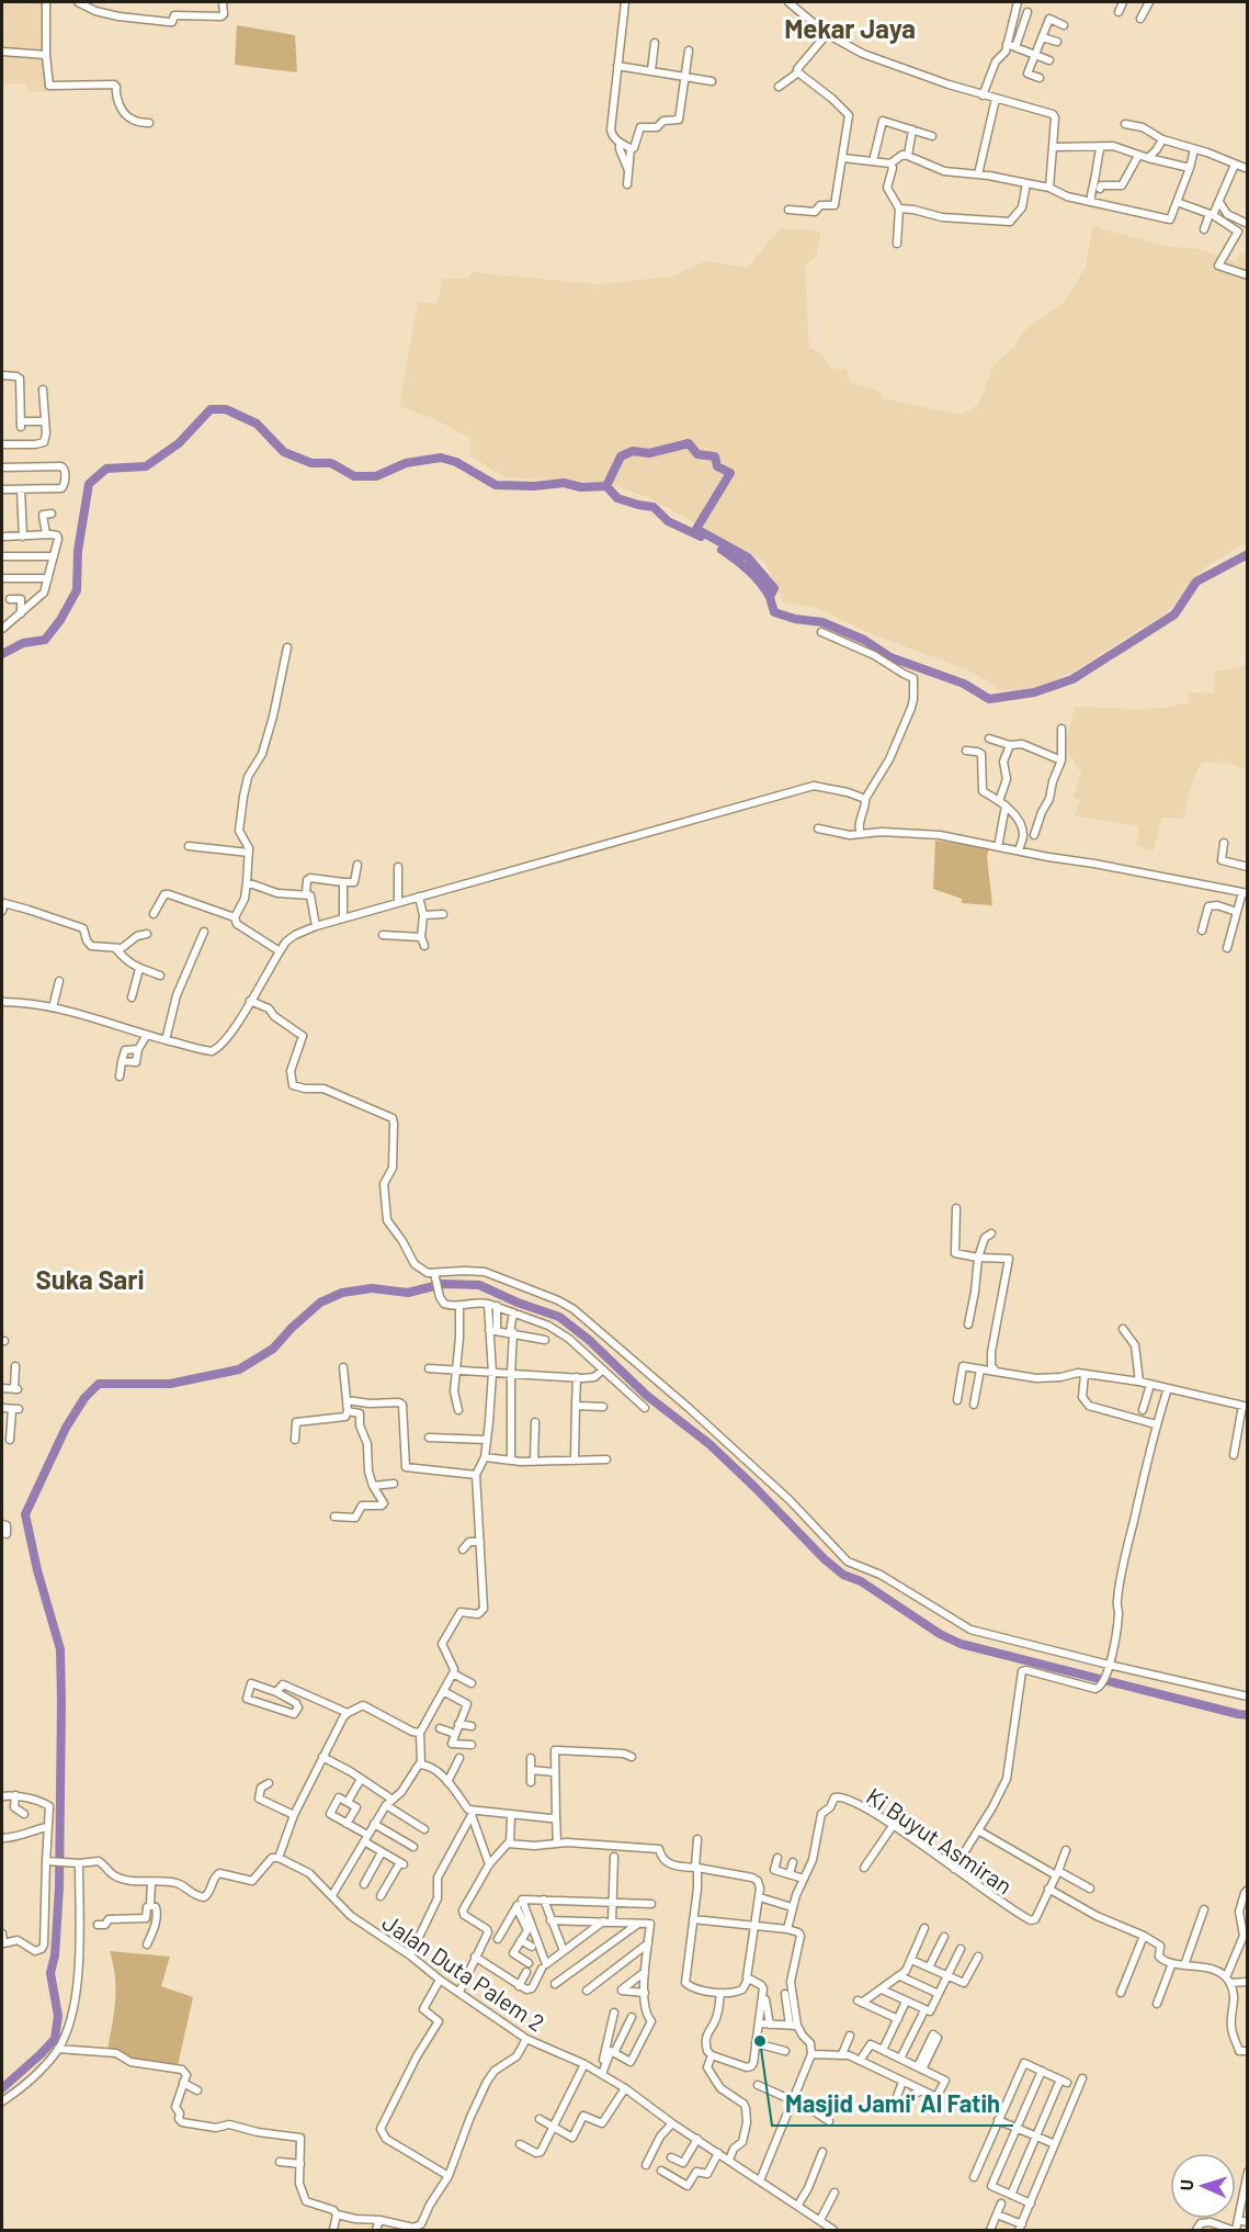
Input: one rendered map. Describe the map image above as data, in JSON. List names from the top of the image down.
{
  "streets": {
    "street": ["Ki Buyut Asmiran", "Jalan Duta Palem 2"]
  },
  "districts": ["Mekar Jaya", "Suka Sari"],
  "places": ["Masjid Jami' Al Fatih"],
  "north": "left"
}
